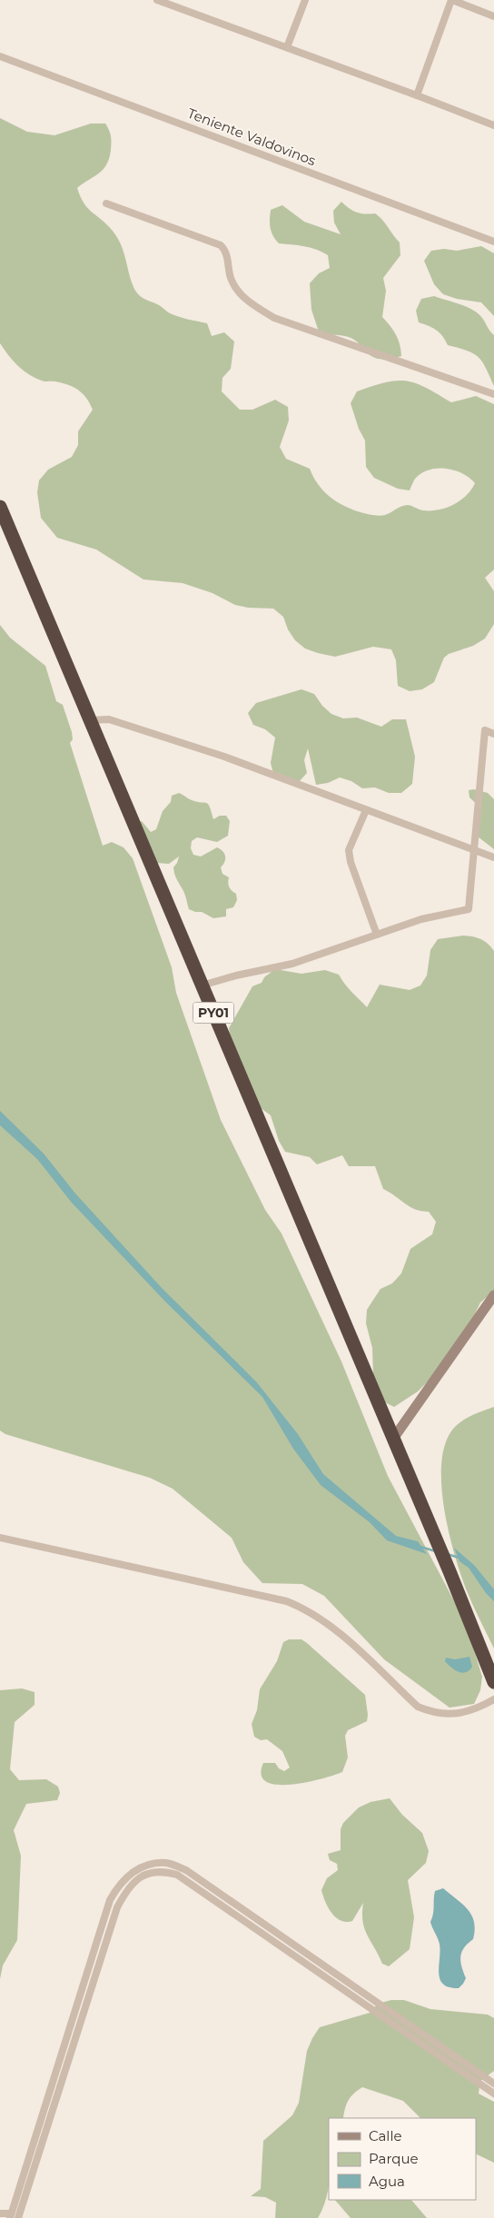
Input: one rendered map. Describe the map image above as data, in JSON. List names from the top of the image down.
{
  "streets": {
    "highway": ["PY01"],
    "street": ["Teniente Valdovinos"]
  },
  "legend": ["Calle", "Parque", "Agua"]
}
